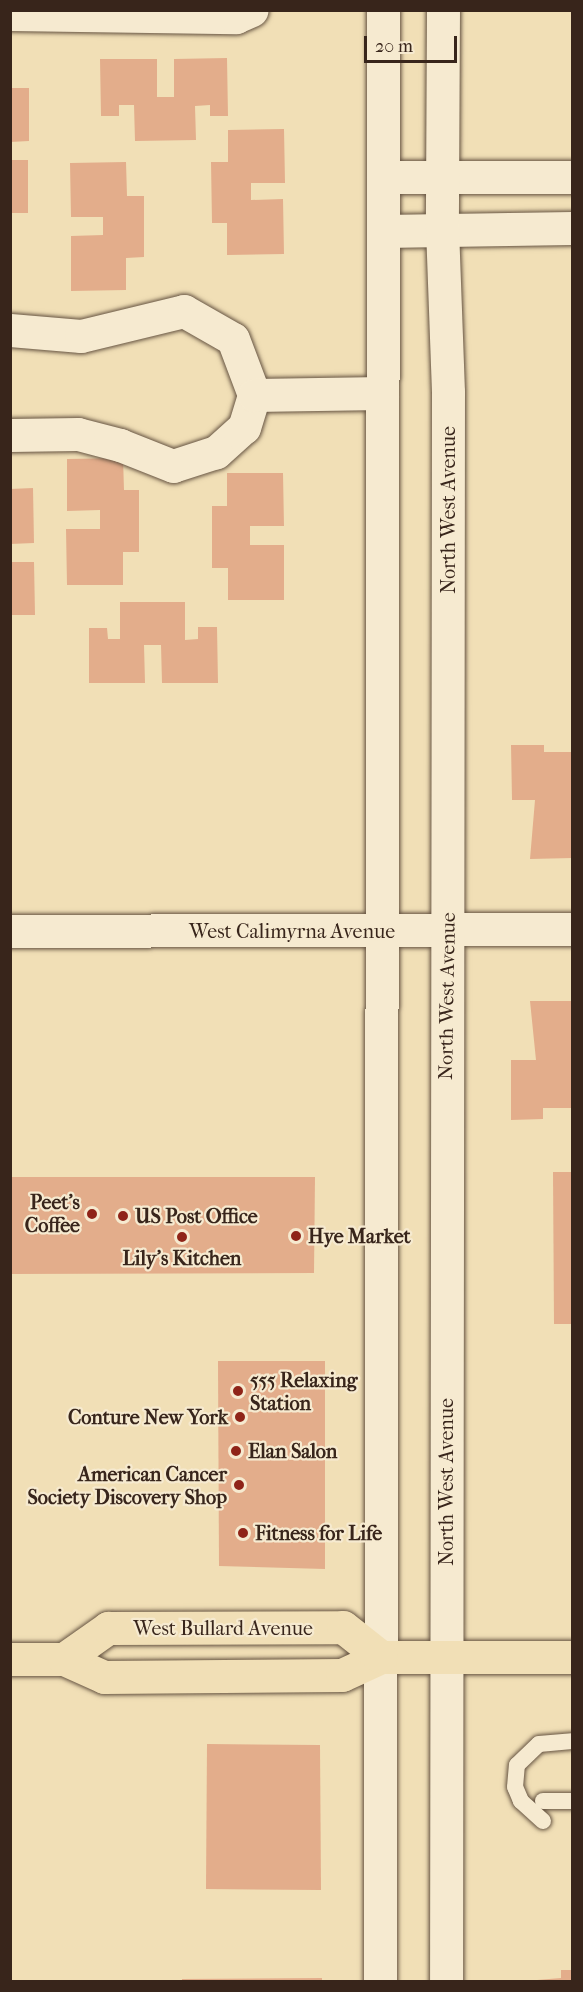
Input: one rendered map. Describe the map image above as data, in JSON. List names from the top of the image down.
{
  "streets": {
    "main road": ["North West Avenue", "West Calimyrna Avenue", "West Bullard Avenue"]
  },
  "crossings": [
    ["North West Avenue", "West Calimyrna Avenue"]
  ],
  "places": [
    "Peet's Coffee",
    "US Post Office",
    "Hye Market",
    "Lily's Kitchen",
    "555 Relaxing Station",
    "Conture New York",
    "Elan Salon",
    "American Cancer Society Discovery Shop",
    "Fitness for Life"
  ],
  "scale_bar": "20 m"
}
